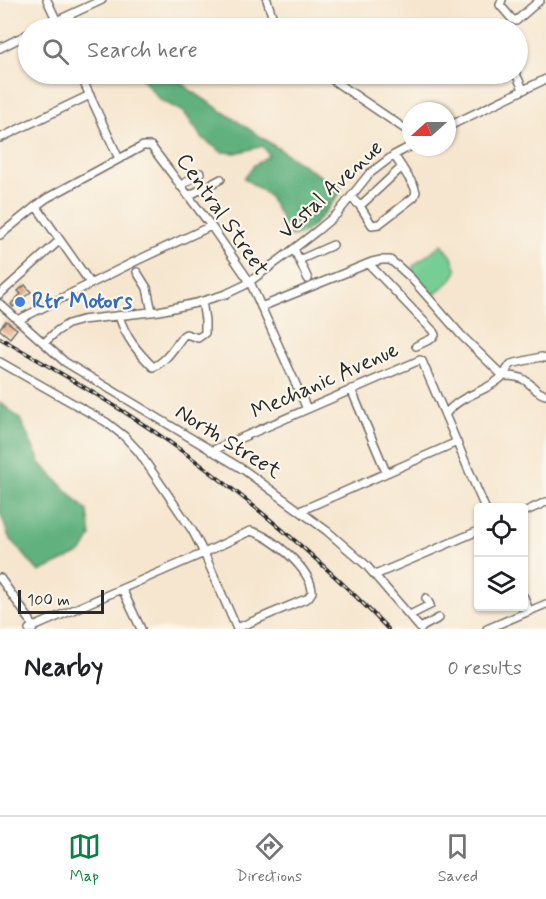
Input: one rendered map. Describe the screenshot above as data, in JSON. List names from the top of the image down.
{
  "streets": {
    "street": [
      "Vestal Avenue",
      "Central Street",
      "Mechanic Avenue",
      "North Street"
    ]
  },
  "crossings": [
    ["Vestal Avenue", "Central Street"],
    ["Vestal Avenue", "North Street"],
    ["Central Street", "Mechanic Avenue"],
    ["Mechanic Avenue", "North Street"]
  ],
  "places": ["Rtr Motors"],
  "scale_bar": "100 m",
  "north": "left",
  "page": {
    "search": "Search here",
    "scale": "100 m",
    "heading": ["Nearby", "0 results"],
    "nav": ["Map", "Directions", "Saved"]
  }
}
